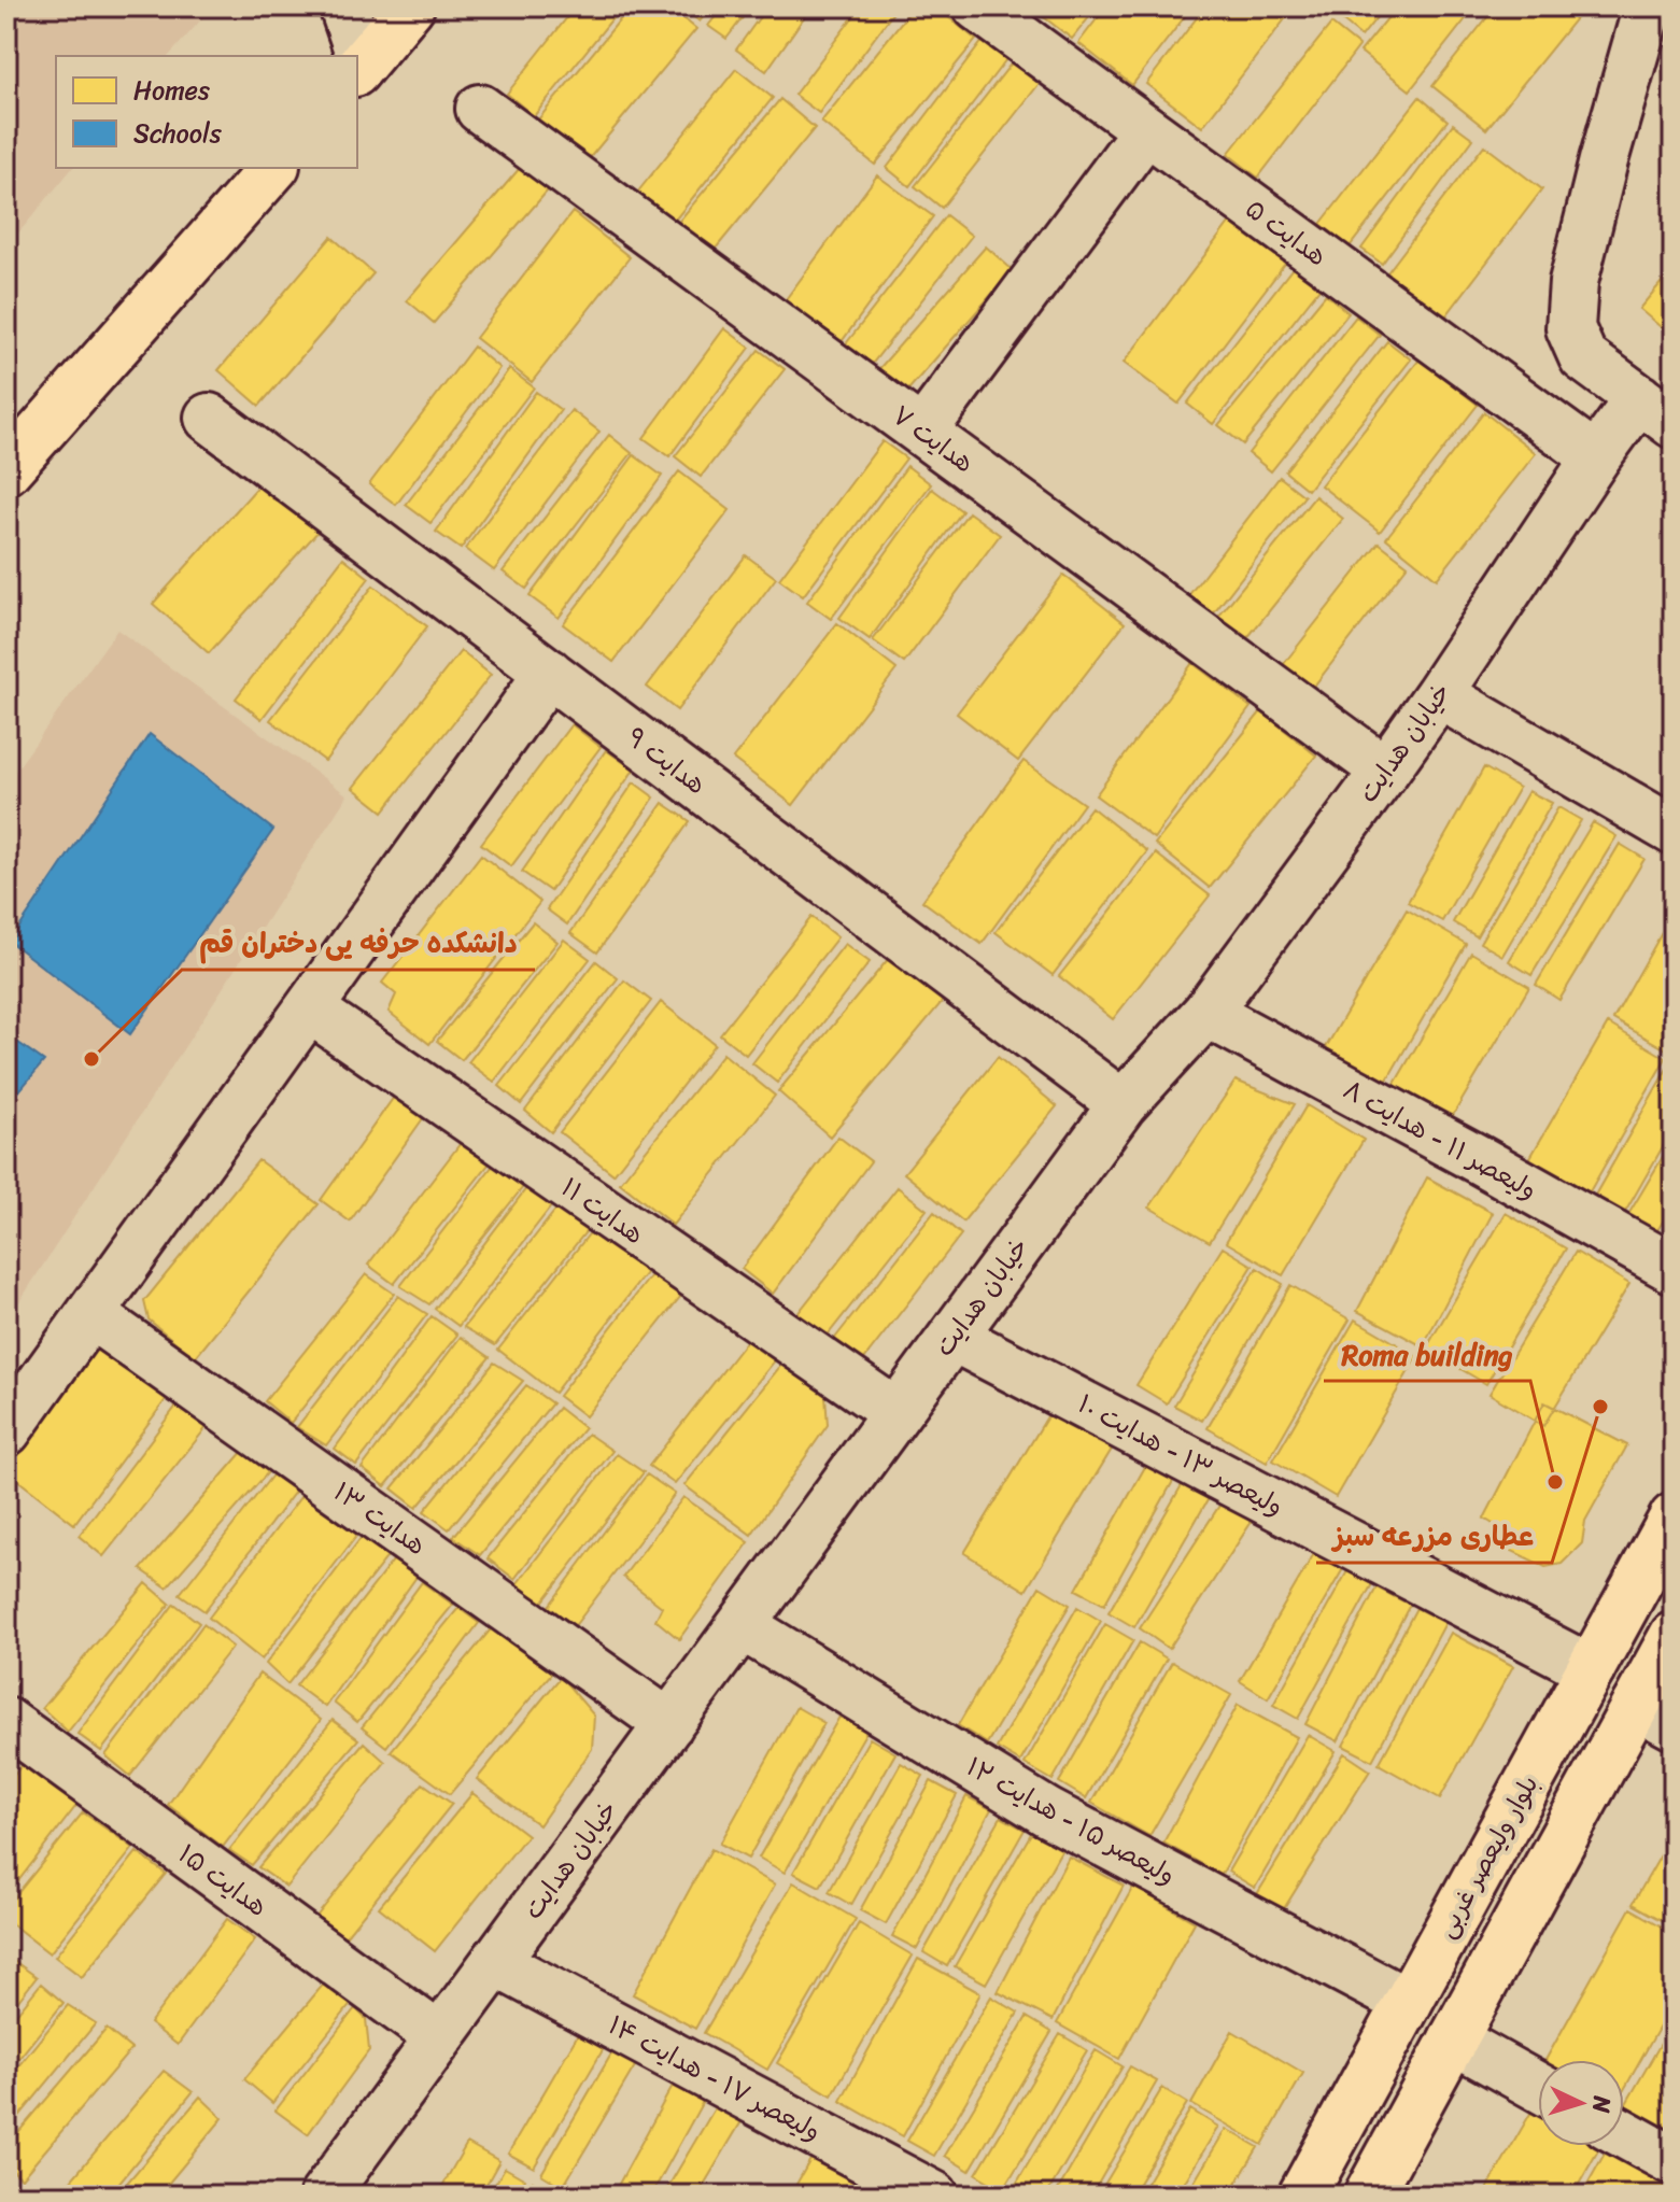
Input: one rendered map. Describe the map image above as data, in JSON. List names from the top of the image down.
{
  "streets": {
    "main road": ["بلوار ولیعصر غربی"],
    "street": [
      "هدایت ۵",
      "هدایت ۷",
      "خیابان هدایت",
      "هدایت ۹",
      "ولیعصر ۱۱ - هدایت ۸",
      "هدایت ۱۱",
      "ولیعصر ۱۳ - هدایت ۱۰",
      "هدایت ۱۳",
      "ولیعصر ۱۵ - هدایت ۱۲",
      "هدایت ۱۵",
      "ولیعصر ۱۷ - هدایت ۱۴"
    ]
  },
  "crossings": [
    ["هدایت ۵", "خیابان هدایت"],
    ["هدایت ۷", "خیابان هدایت"],
    ["خیابان هدایت", "هدایت ۹"],
    ["خیابان هدایت", "ولیعصر ۱۱ - هدایت ۸"],
    ["خیابان هدایت", "هدایت ۱۱"],
    ["خیابان هدایت", "ولیعصر ۱۳ - هدایت ۱۰"],
    ["خیابان هدایت", "هدایت ۱۳"],
    ["خیابان هدایت", "ولیعصر ۱۵ - هدایت ۱۲"],
    ["خیابان هدایت", "هدایت ۱۵"],
    ["خیابان هدایت", "ولیعصر ۱۷ - هدایت ۱۴"],
    ["ولیعصر ۱۳ - هدایت ۱۰", "بلوار ولیعصر غربی"],
    ["ولیعصر ۱۵ - هدایت ۱۲", "بلوار ولیعصر غربی"]
  ],
  "places": ["دانشکده حرفه یی دختران قم", "عطاری مزرعه سبز", "Roma building"],
  "legend": ["Homes", "Schools"],
  "north": "right"
}
